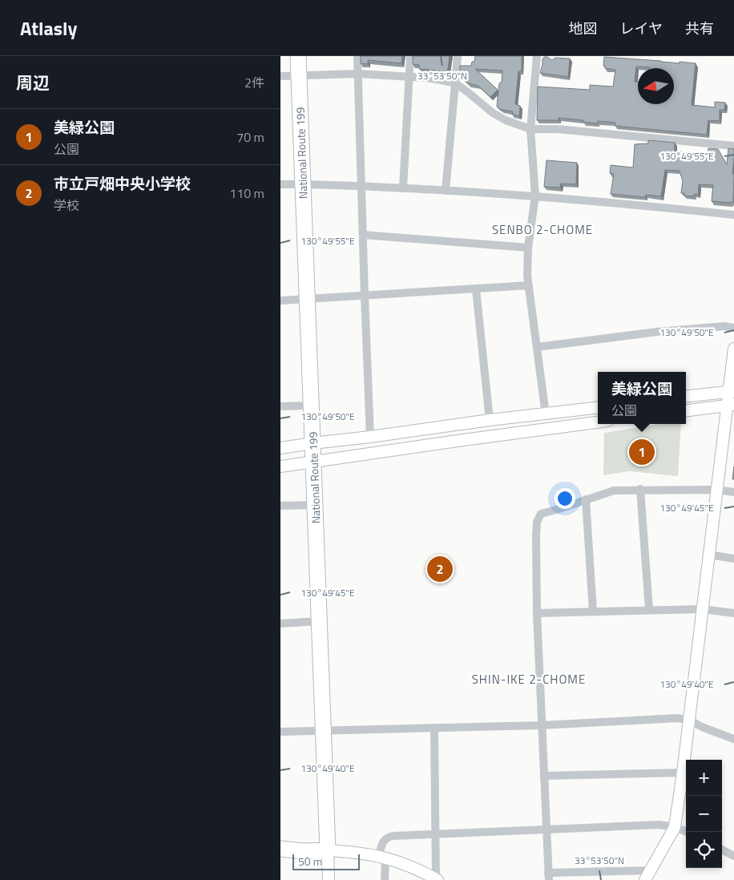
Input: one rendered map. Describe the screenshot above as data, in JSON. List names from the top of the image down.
{
  "streets": {
    "highway": ["National Route 199"]
  },
  "districts": ["SENBO 2-CHOME", "SHIN-IKE 2-CHOME"],
  "scale_bar": "50 m",
  "north": "left",
  "page": {
    "header": "Atlasly",
    "nav": ["地図", "レイヤ", "共有"],
    "heading": ["周辺", "2件"],
    "list": [
      {
        "mark": "1",
        "name": "美緑公園",
        "note": "公園",
        "value": "70 m"
      },
      {
        "mark": "2",
        "name": "市立戸畑中央小学校",
        "note": "学校",
        "value": "110 m"
      }
    ],
    "popup": ["美緑公園", "公園"],
    "pins": ["1", "2"],
    "map_buttons": ["+", "−"],
    "scale": "50 m"
  },
  "coordinates": [
    "33°53'50\"N",
    "130°49'55\"E",
    "130°49'50\"E",
    "130°49'45\"E",
    "130°49'40\"E"
  ]
}
